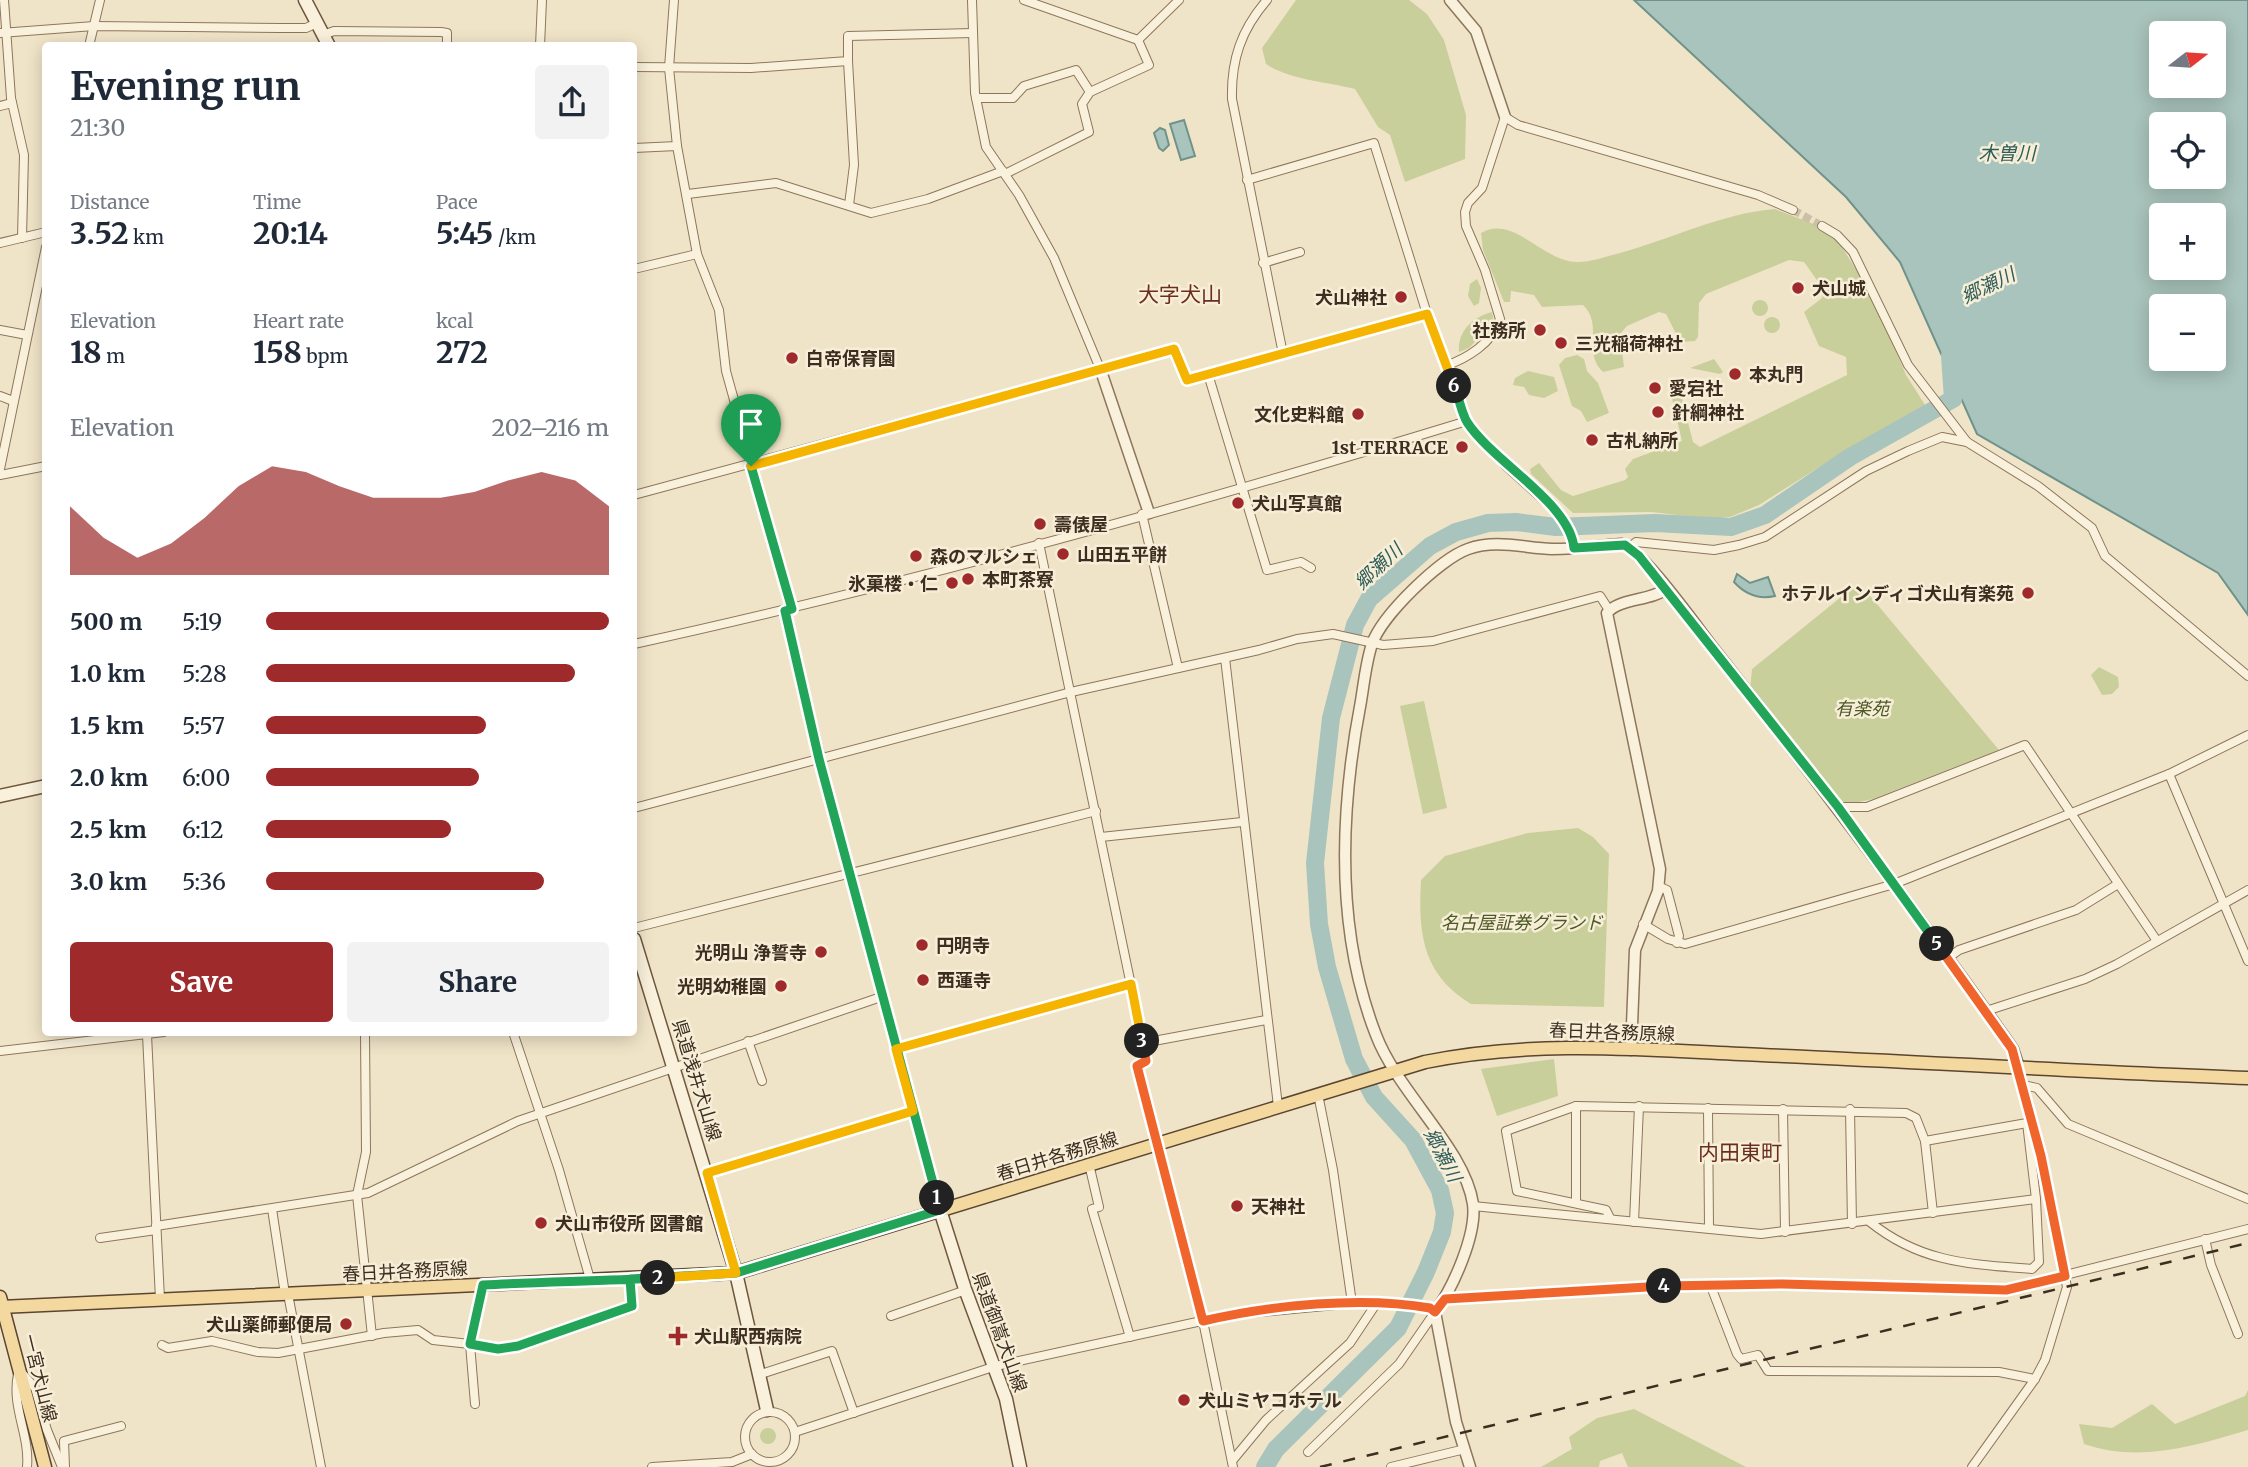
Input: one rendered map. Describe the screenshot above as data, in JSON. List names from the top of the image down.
{
  "streets": {
    "main road": [
      "春日井各務原線",
      "県道浅井犬山線",
      "県道御嵩犬山線",
      "一宮犬山線"
    ]
  },
  "crossings": [
    ["春日井各務原線", "県道浅井犬山線"],
    ["春日井各務原線", "県道御嵩犬山線"],
    ["春日井各務原線", "一宮犬山線"]
  ],
  "districts": ["大字犬山", "内田東町"],
  "water": ["木曽川", "郷瀬川"],
  "parks": ["有楽苑", "名古屋証券グランド"],
  "places": {
    "other": [
      "犬山城",
      "犬山神社",
      "社務所",
      "三光稲荷神社",
      "白帝保育園",
      "本丸門",
      "愛宕社",
      "針綱神社",
      "文化史料館",
      "古札納所",
      "1st TERRACE",
      "犬山写真館",
      "壽俵屋",
      "山田五平餅",
      "森のマルシェ",
      "本町茶寮",
      "氷菓楼・仁",
      "ホテルインディゴ犬山有楽苑",
      "円明寺",
      "光明山 浄誓寺",
      "西蓮寺",
      "光明幼稚園",
      "天神社",
      "犬山市役所 図書館",
      "犬山薬師郵便局",
      "犬山ミヤコホテル"
    ],
    "health": ["犬山駅西病院"]
  },
  "north": "right",
  "page": {
    "map_buttons": ["+", "−"],
    "heading": ["Evening run", "21:30"],
    "stats": [
      ["Distance", "3.52 km"],
      ["Time", "20:14"],
      ["Pace", "5:45 /km"],
      ["Elevation", "18 m"],
      ["Heart rate", "158 bpm"],
      ["kcal", "272"]
    ],
    "pins": [
      "6",
      "5",
      "3",
      "1",
      "2",
      "4"
    ],
    "chart": ["Elevation", "202–216 m"],
    "list": [
      {
        "name": "500 m",
        "note": "5:19"
      },
      {
        "name": "1.0 km",
        "note": "5:28"
      },
      {
        "name": "1.5 km",
        "note": "5:57"
      },
      {
        "name": "2.0 km",
        "note": "6:00"
      },
      {
        "name": "2.5 km",
        "note": "6:12"
      },
      {
        "name": "3.0 km",
        "note": "5:36"
      }
    ],
    "buttons": ["Save", "Share"]
  }
}
